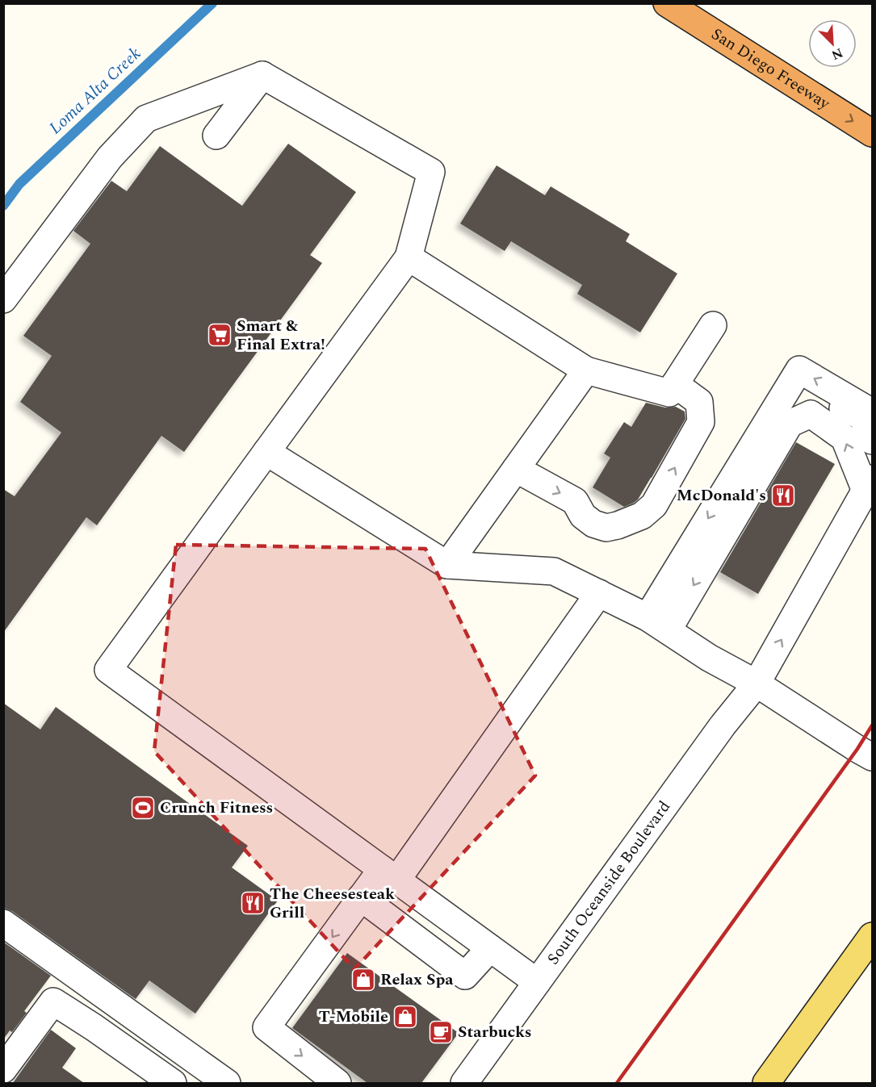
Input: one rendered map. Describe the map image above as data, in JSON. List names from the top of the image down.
{
  "streets": {
    "highway": ["San Diego Freeway"],
    "street": ["South Oceanside Boulevard"]
  },
  "one_way": ["San Diego Freeway"],
  "water": ["Loma Alta Creek"],
  "places": {
    "supermarket": ["Smart & Final Extra!"],
    "restaurant": ["McDonald's", "The Cheesesteak Grill"],
    "sports": ["Crunch Fitness"],
    "shop": ["Relax Spa", "T-Mobile"],
    "cafe": ["Starbucks"]
  },
  "north": "bottom right"
}
